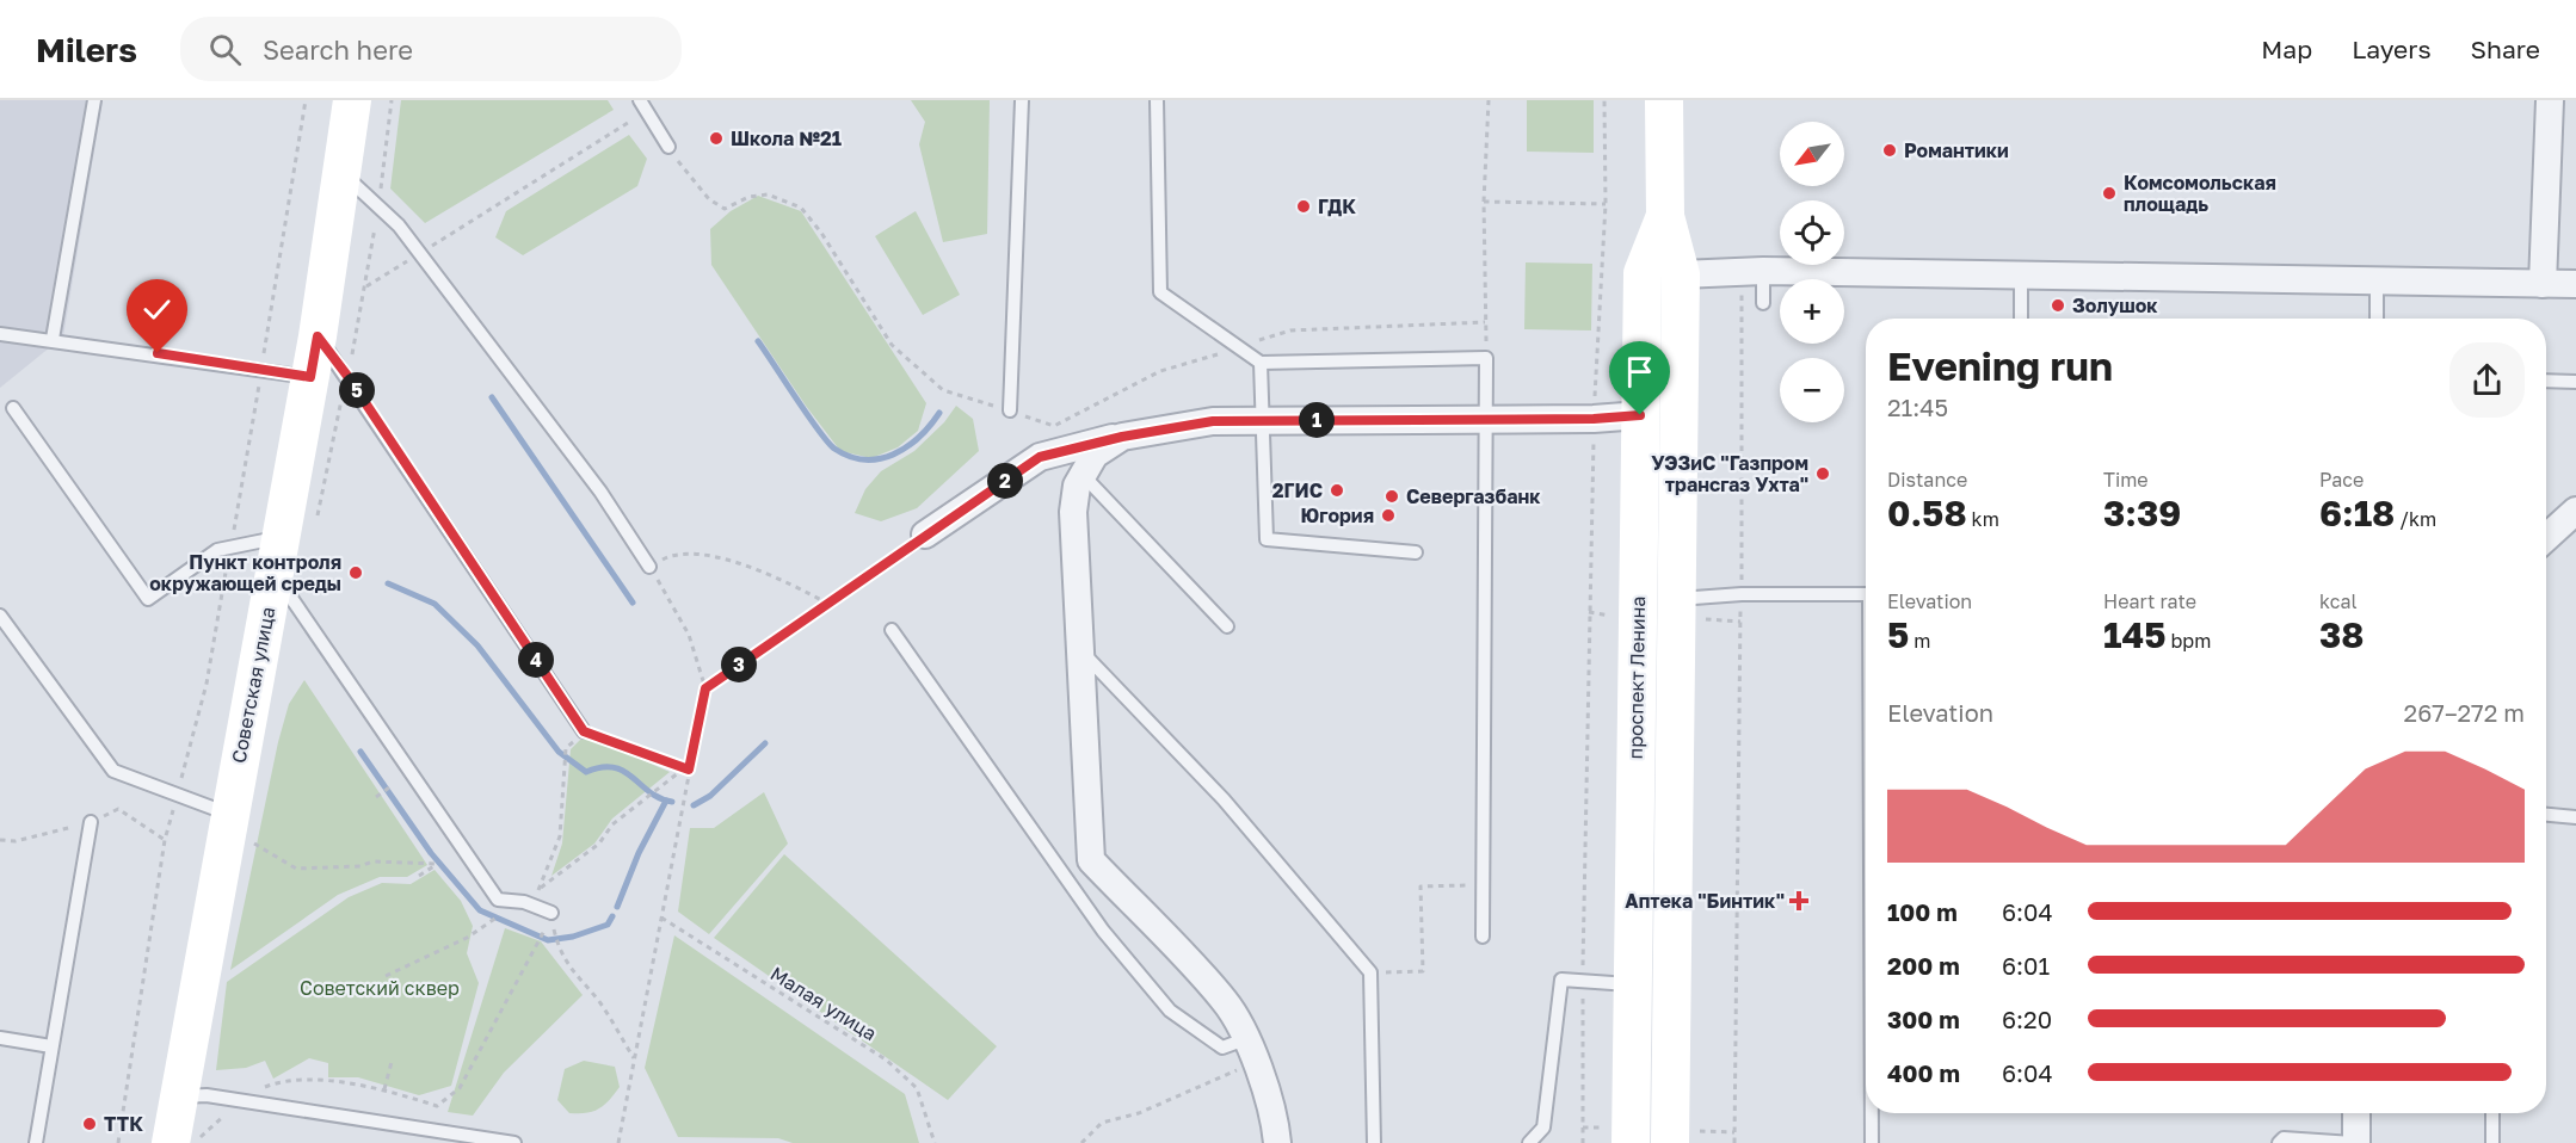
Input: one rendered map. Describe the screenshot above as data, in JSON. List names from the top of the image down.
{
  "streets": {
    "main road": ["проспект Ленина", "Советская улица"],
    "path": ["Малая улица"]
  },
  "parks": ["Советский сквер"],
  "places": {
    "other": [
      "Школа №21",
      "Романтики",
      "Комсомольская площадь",
      "ГДК",
      "Золушок",
      "УЭЗиС \"Газпром трансгаз Ухта\"",
      "2ГИС",
      "Севергазбанк",
      "Югория",
      "Пункт контроля окружающей среды",
      "ТТК"
    ],
    "health": ["Аптека \"Бинтик\""]
  },
  "north": "bottom left",
  "page": {
    "header": "Milers",
    "search": "Search here",
    "nav": ["Map", "Layers", "Share"],
    "map_buttons": ["+", "−"],
    "heading": ["Evening run", "21:45"],
    "pins": [
      "5",
      "1",
      "2",
      "4",
      "3"
    ],
    "stats": [
      ["Distance", "0.58 km"],
      ["Time", "3:39"],
      ["Pace", "6:18 /km"],
      ["Elevation", "5 m"],
      ["Heart rate", "145 bpm"],
      ["kcal", "38"]
    ],
    "chart": ["Elevation", "267–272 m"],
    "list": [
      {
        "name": "100 m",
        "note": "6:04"
      },
      {
        "name": "200 m",
        "note": "6:01"
      },
      {
        "name": "300 m",
        "note": "6:20"
      },
      {
        "name": "400 m",
        "note": "6:04"
      }
    ]
  }
}
